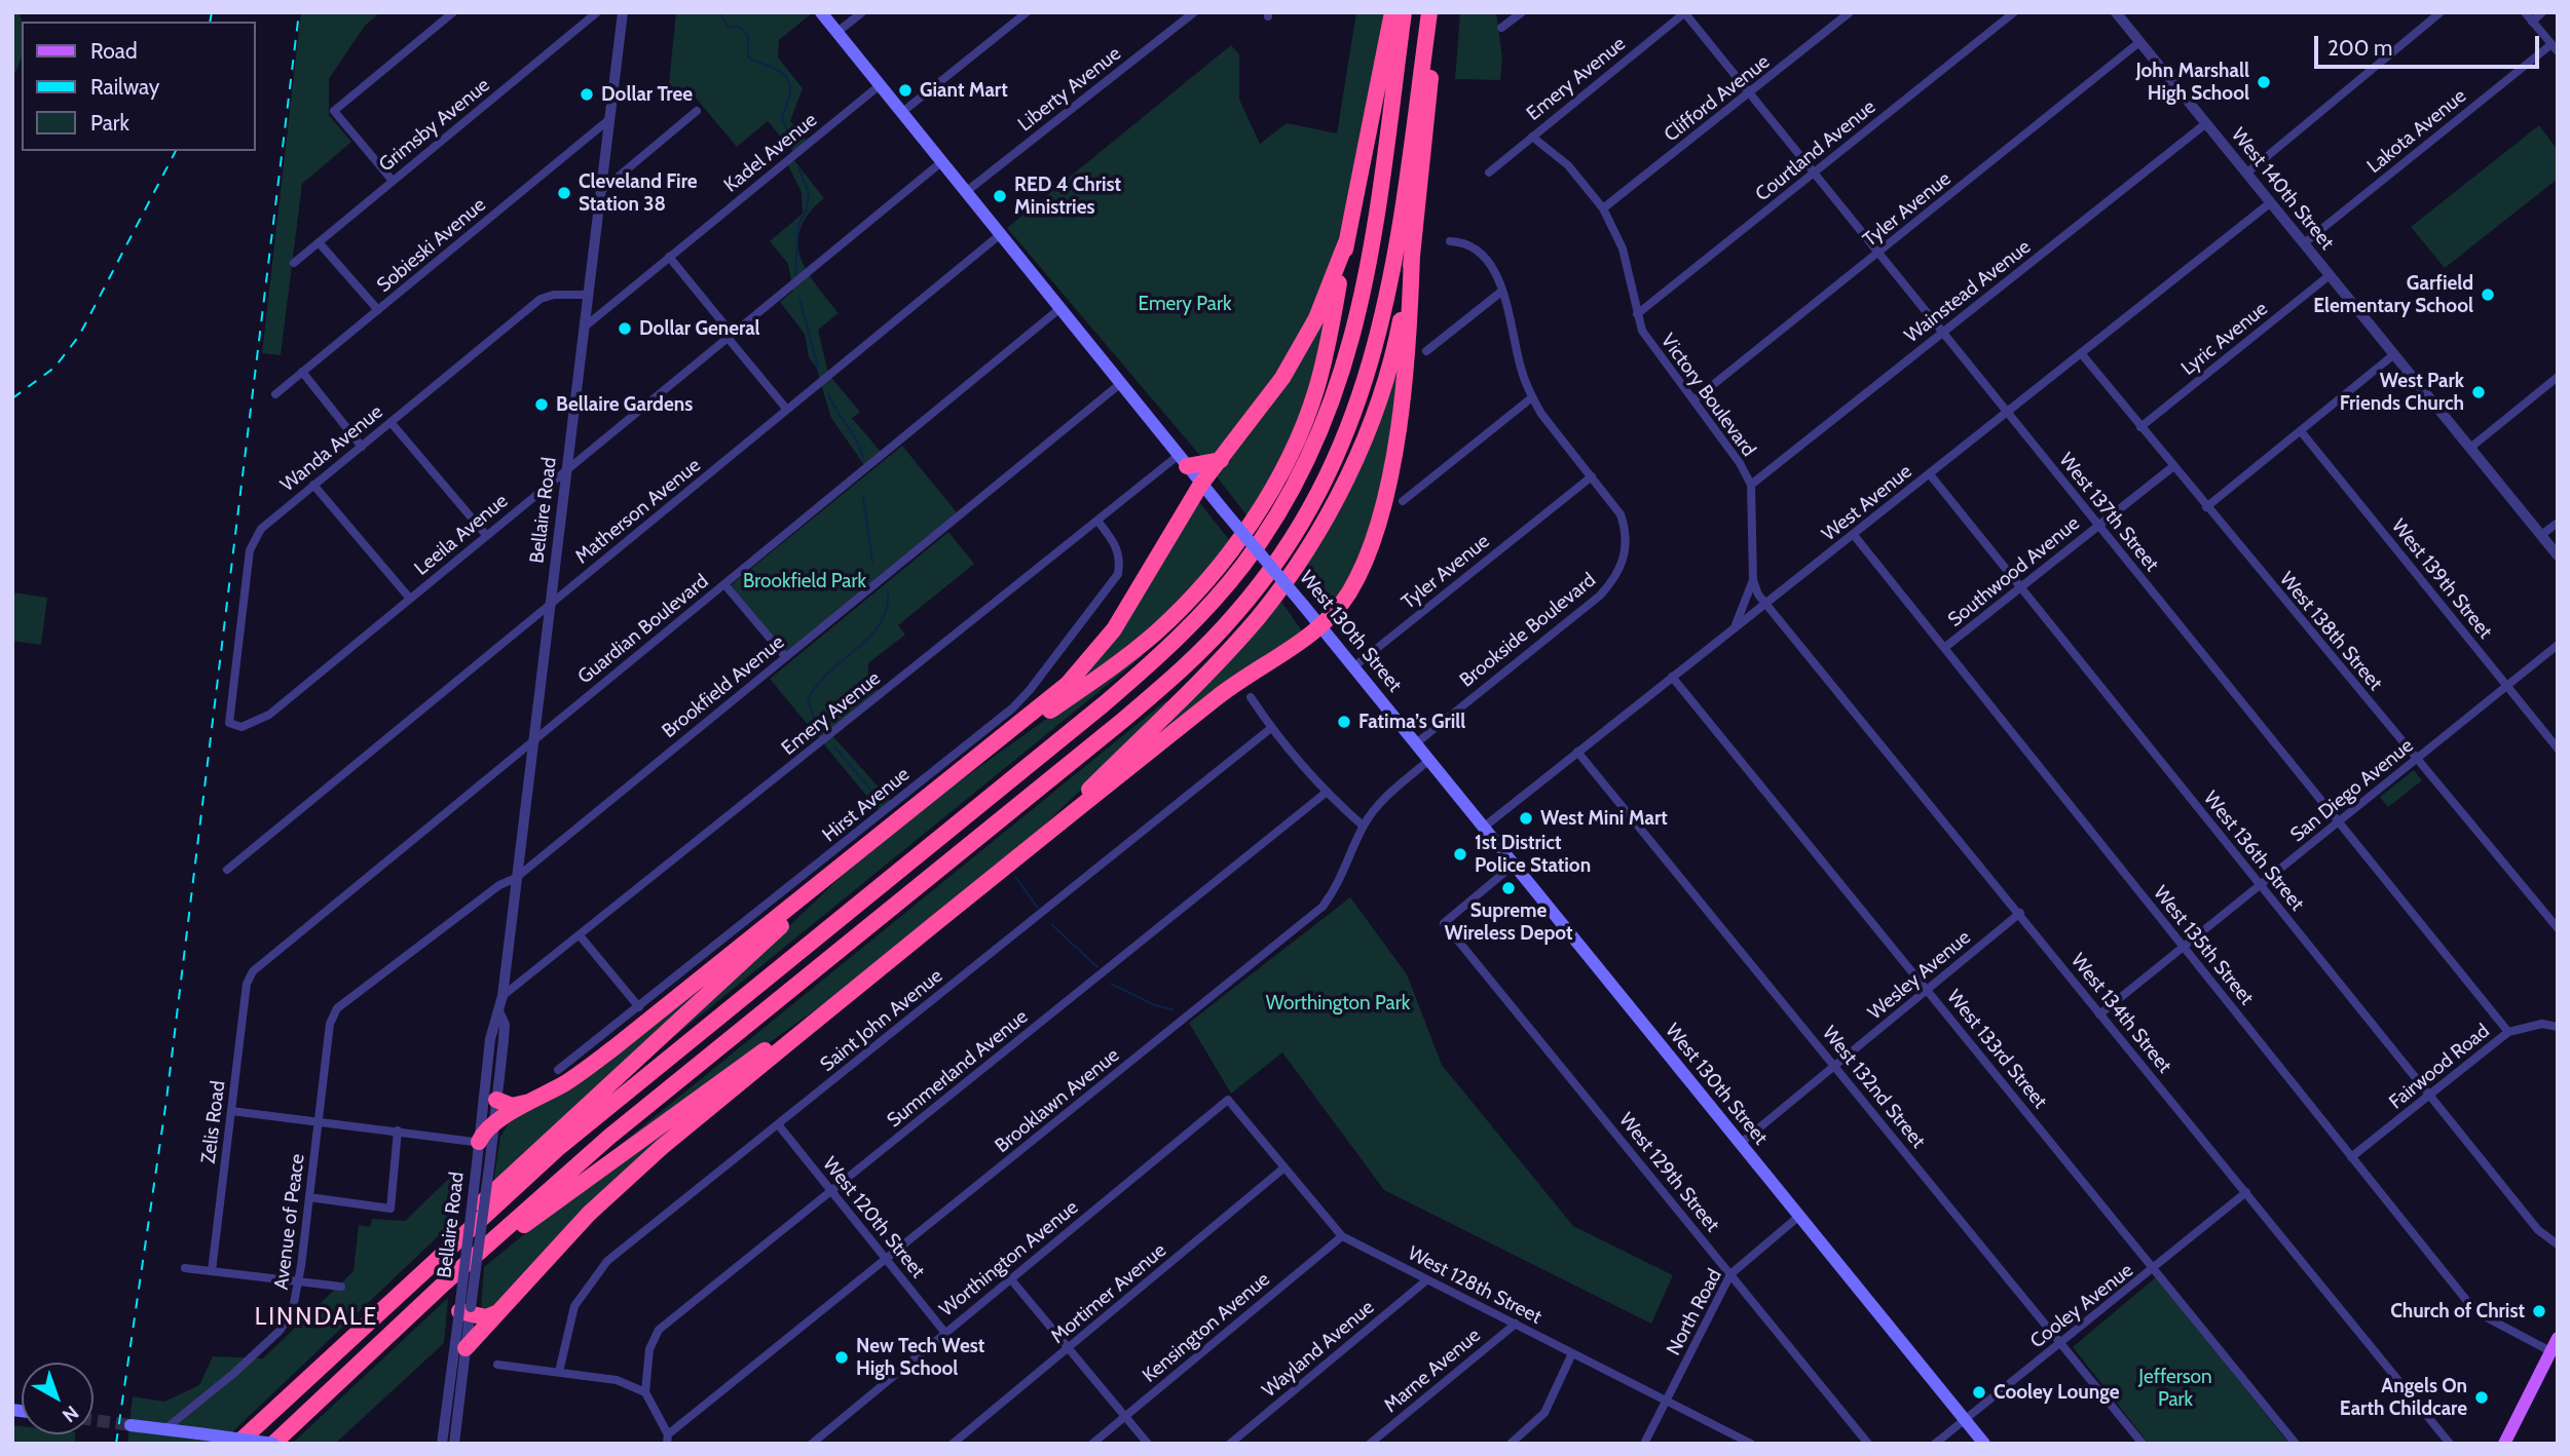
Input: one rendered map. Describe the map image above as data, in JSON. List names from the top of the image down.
{
  "streets": {
    "main road": ["West 130th Street"],
    "street": [
      "Emery Avenue",
      "Liberty Avenue",
      "Clifford Avenue",
      "Grimsby Avenue",
      "Lakota Avenue",
      "Courtland Avenue",
      "Kadel Avenue",
      "West 140th Street",
      "Tyler Avenue",
      "Sobieski Avenue",
      "Wainstead Avenue",
      "Lyric Avenue",
      "Victory Boulevard",
      "Wanda Avenue",
      "West Avenue",
      "Bellaire Road",
      "Matherson Avenue",
      "West 137th Street",
      "Leeila Avenue",
      "Southwood Avenue",
      "West 139th Street",
      "Guardian Boulevard",
      "Brookside Boulevard",
      "West 138th Street",
      "Brookfield Avenue",
      "San Diego Avenue",
      "Hirst Avenue",
      "West 136th Street",
      "West 135th Street",
      "Wesley Avenue",
      "West 134th Street",
      "Saint John Avenue",
      "West 133rd Street",
      "Fairwood Road",
      "Summerland Avenue",
      "West 132nd Street",
      "Brooklawn Avenue",
      "Zelis Road",
      "West 129th Street",
      "West 120th Street",
      "Avenue of Peace",
      "Worthington Avenue",
      "West 128th Street",
      "Mortimer Avenue",
      "Cooley Avenue",
      "North Road",
      "Kensington Avenue",
      "Wayland Avenue",
      "Marne Avenue"
    ]
  },
  "crossings": [
    ["Emery Avenue", "Victory Boulevard"],
    ["Emery Avenue", "Bellaire Road"],
    ["Emery Avenue", "West 137th Street"],
    ["Emery Avenue", "West 130th Street"],
    ["Emery Avenue", "Hirst Avenue"],
    ["Liberty Avenue", "West 130th Street"],
    ["Clifford Avenue", "Victory Boulevard"],
    ["Clifford Avenue", "West 137th Street"],
    ["Lakota Avenue", "West 140th Street"],
    ["Courtland Avenue", "Victory Boulevard"],
    ["Courtland Avenue", "West 137th Street"],
    ["Kadel Avenue", "Bellaire Road"],
    ["Kadel Avenue", "West 130th Street"],
    ["West 140th Street", "Tyler Avenue"],
    ["West 140th Street", "Wainstead Avenue"],
    ["West 140th Street", "Lyric Avenue"],
    ["West 140th Street", "West Avenue"],
    ["Tyler Avenue", "Victory Boulevard"],
    ["Tyler Avenue", "West 137th Street"],
    ["Tyler Avenue", "Brookside Boulevard"],
    ["Tyler Avenue", "West 130th Street"],
    ["Sobieski Avenue", "Bellaire Road"],
    ["Wainstead Avenue", "Victory Boulevard"],
    ["Wainstead Avenue", "West 137th Street"],
    ["Lyric Avenue", "West 138th Street"],
    ["Victory Boulevard", "West Avenue"],
    ["Victory Boulevard", "West 134th Street"],
    ["Wanda Avenue", "Bellaire Road"],
    ["Wanda Avenue", "Leeila Avenue"],
    ["West Avenue", "West 137th Street"],
    ["West Avenue", "West 130th Street"],
    ["West Avenue", "West 138th Street"],
    ["West Avenue", "West 136th Street"],
    ["West Avenue", "West 135th Street"],
    ["West Avenue", "West 134th Street"],
    ["West Avenue", "West 133rd Street"],
    ["West Avenue", "West 132nd Street"],
    ["Bellaire Road", "Matherson Avenue"],
    ["Bellaire Road", "Leeila Avenue"],
    ["Bellaire Road", "Guardian Boulevard"],
    ["Bellaire Road", "Brookfield Avenue"],
    ["Matherson Avenue", "West 130th Street"],
    ["West 137th Street", "Southwood Avenue"],
    ["West 137th Street", "San Diego Avenue"],
    ["West 137th Street", "Fairwood Road"],
    ["Leeila Avenue", "West 130th Street"],
    ["Southwood Avenue", "West 138th Street"],
    ["Southwood Avenue", "West 136th Street"],
    ["Southwood Avenue", "West 135th Street"],
    ["West 139th Street", "San Diego Avenue"],
    ["Guardian Boulevard", "West 130th Street"],
    ["Guardian Boulevard", "Zelis Road"],
    ["Brookside Boulevard", "West 130th Street"],
    ["West 130th Street", "Brookfield Avenue"],
    ["West 130th Street", "Wesley Avenue"],
    ["West 130th Street", "Brooklawn Avenue"],
    ["West 130th Street", "West 129th Street"],
    ["West 130th Street", "Cooley Avenue"],
    ["West 130th Street", "North Road"],
    ["West 138th Street", "San Diego Avenue"],
    ["Brookfield Avenue", "Avenue of Peace"],
    ["San Diego Avenue", "West 136th Street"],
    ["San Diego Avenue", "West 135th Street"],
    ["San Diego Avenue", "West 134th Street"],
    ["West 136th Street", "Fairwood Road"],
    ["West 135th Street", "Fairwood Road"],
    ["Wesley Avenue", "West 134th Street"],
    ["Wesley Avenue", "West 133rd Street"],
    ["Wesley Avenue", "West 132nd Street"],
    ["West 134th Street", "Cooley Avenue"],
    ["Saint John Avenue", "West 120th Street"],
    ["West 133rd Street", "Cooley Avenue"],
    ["Summerland Avenue", "West 120th Street"],
    ["West 132nd Street", "Cooley Avenue"],
    ["Brooklawn Avenue", "West 120th Street"],
    ["West 129th Street", "North Road"],
    ["West 120th Street", "Worthington Avenue"],
    ["Worthington Avenue", "West 128th Street"],
    ["West 128th Street", "Mortimer Avenue"],
    ["West 128th Street", "North Road"],
    ["West 128th Street", "Kensington Avenue"],
    ["West 128th Street", "Wayland Avenue"],
    ["West 128th Street", "Marne Avenue"]
  ],
  "districts": ["LINNDALE"],
  "parks": [
    "Emery Park",
    "Brookfield Park",
    "Worthington Park",
    "Jefferson Park"
  ],
  "places": [
    "John Marshall High School",
    "Giant Mart",
    "Dollar Tree",
    "Cleveland Fire Station 38",
    "RED 4 Christ Ministries",
    "Garfield Elementary School",
    "Dollar General",
    "West Park Friends Church",
    "Bellaire Gardens",
    "Fatima’s Grill",
    "West Mini Mart",
    "1st District Police Station",
    "Supreme Wireless Depot",
    "Church of Christ",
    "New Tech West High School",
    "Cooley Lounge",
    "Angels On Earth Childcare"
  ],
  "legend": ["Road", "Railway", "Park"],
  "scale_bar": "200 m",
  "north": "bottom right"
}
